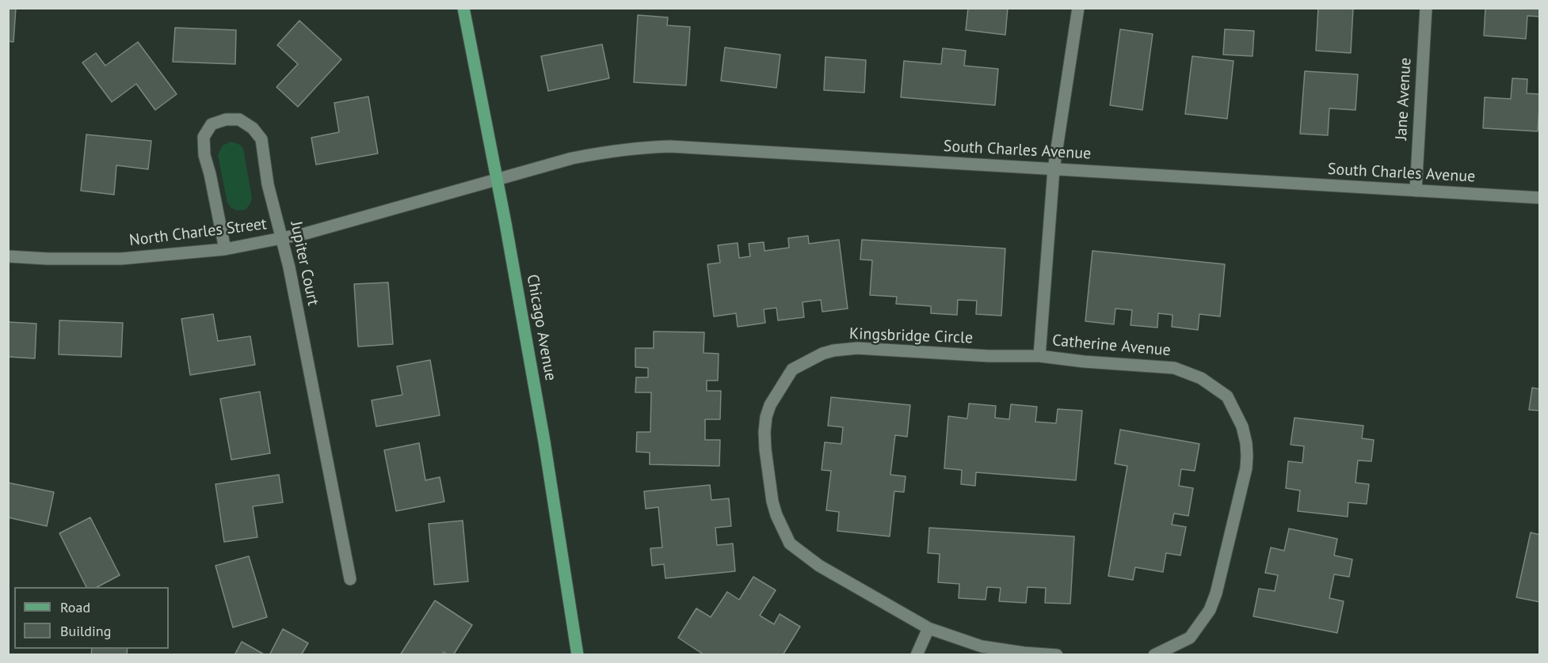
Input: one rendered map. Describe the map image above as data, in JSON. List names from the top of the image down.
{
  "streets": {
    "main road": ["Chicago Avenue"],
    "street": [
      "Jane Avenue",
      "South Charles Avenue",
      "North Charles Street",
      "Jupiter Court",
      "Kingsbridge Circle",
      "Catherine Avenue"
    ]
  },
  "crossings": [
    ["Jane Avenue", "South Charles Avenue"],
    ["South Charles Avenue", "North Charles Street"],
    ["South Charles Avenue", "Chicago Avenue"],
    ["South Charles Avenue", "Catherine Avenue"],
    ["North Charles Street", "Jupiter Court"],
    ["North Charles Street", "Chicago Avenue"],
    ["Kingsbridge Circle", "Catherine Avenue"]
  ],
  "legend": ["Road", "Building"]
}
